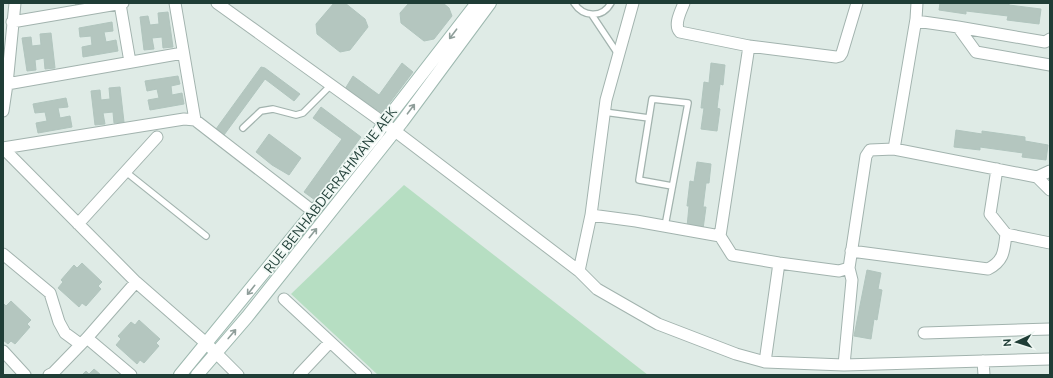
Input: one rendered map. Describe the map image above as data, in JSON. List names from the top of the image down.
{
  "streets": {
    "main road": ["RUE BENHABDERRAHMANE AEK"]
  },
  "north": "left"
}
